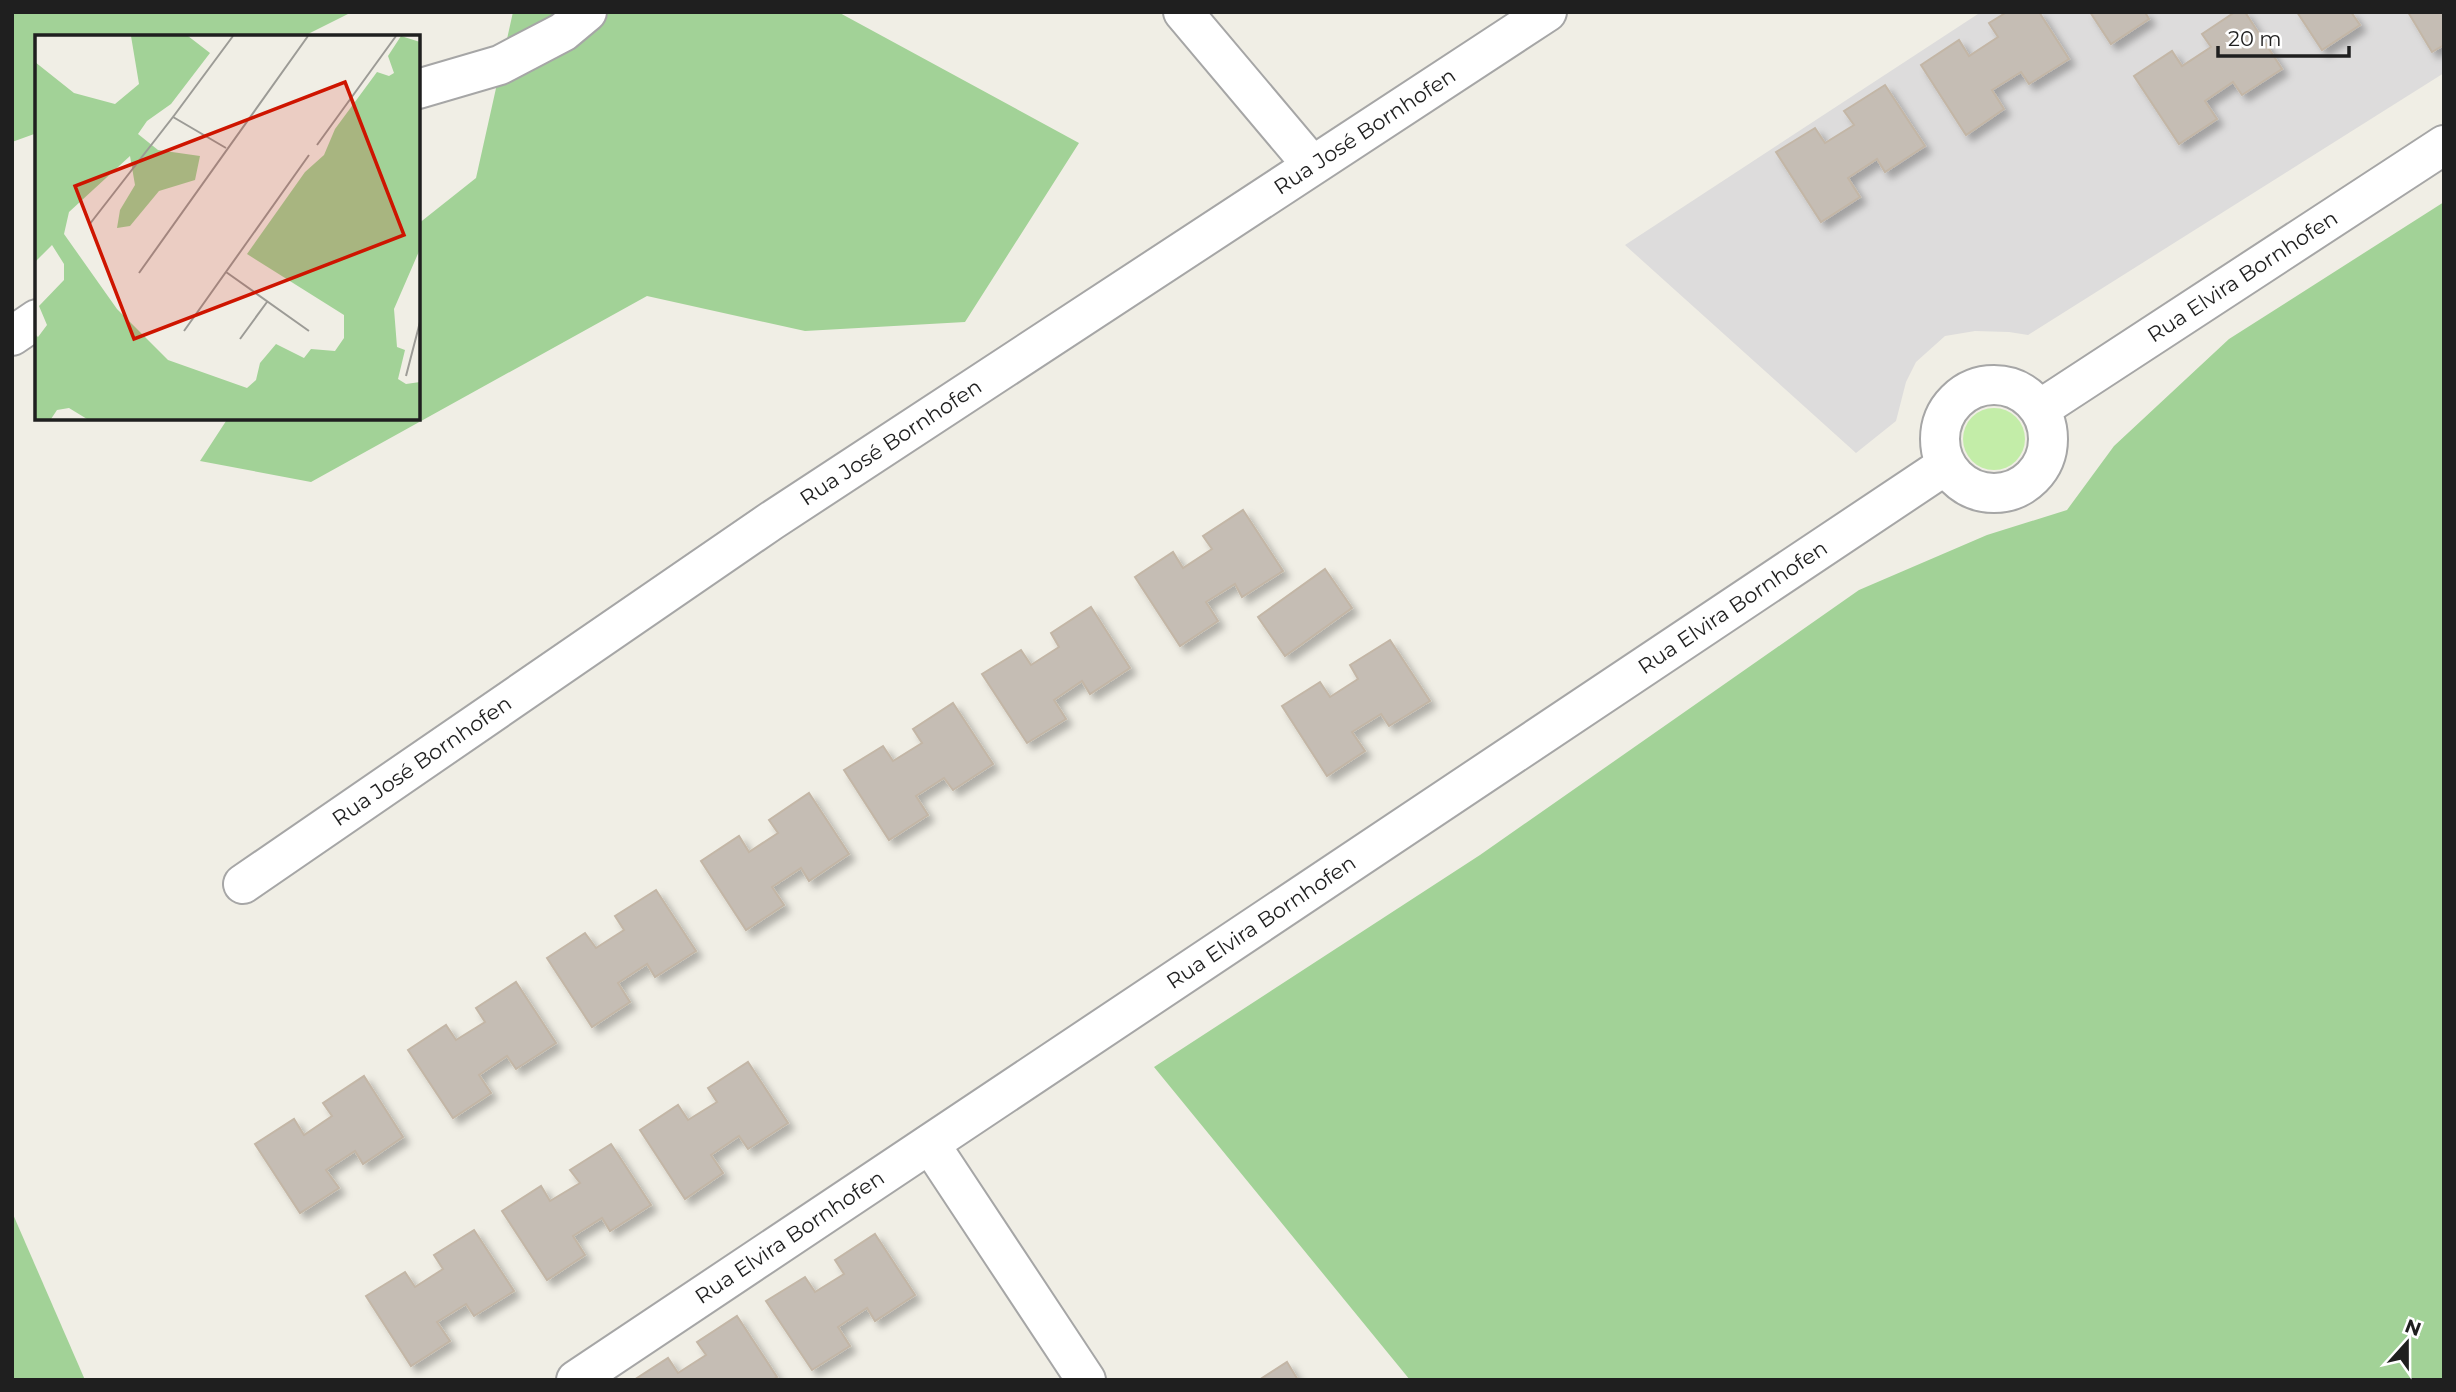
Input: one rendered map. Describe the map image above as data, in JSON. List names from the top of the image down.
{
  "streets": {
    "street": ["Rua José Bornhofen", "Rua Elvira Bornhofen"]
  },
  "scale_bar": "20 m",
  "north": "top"
}
